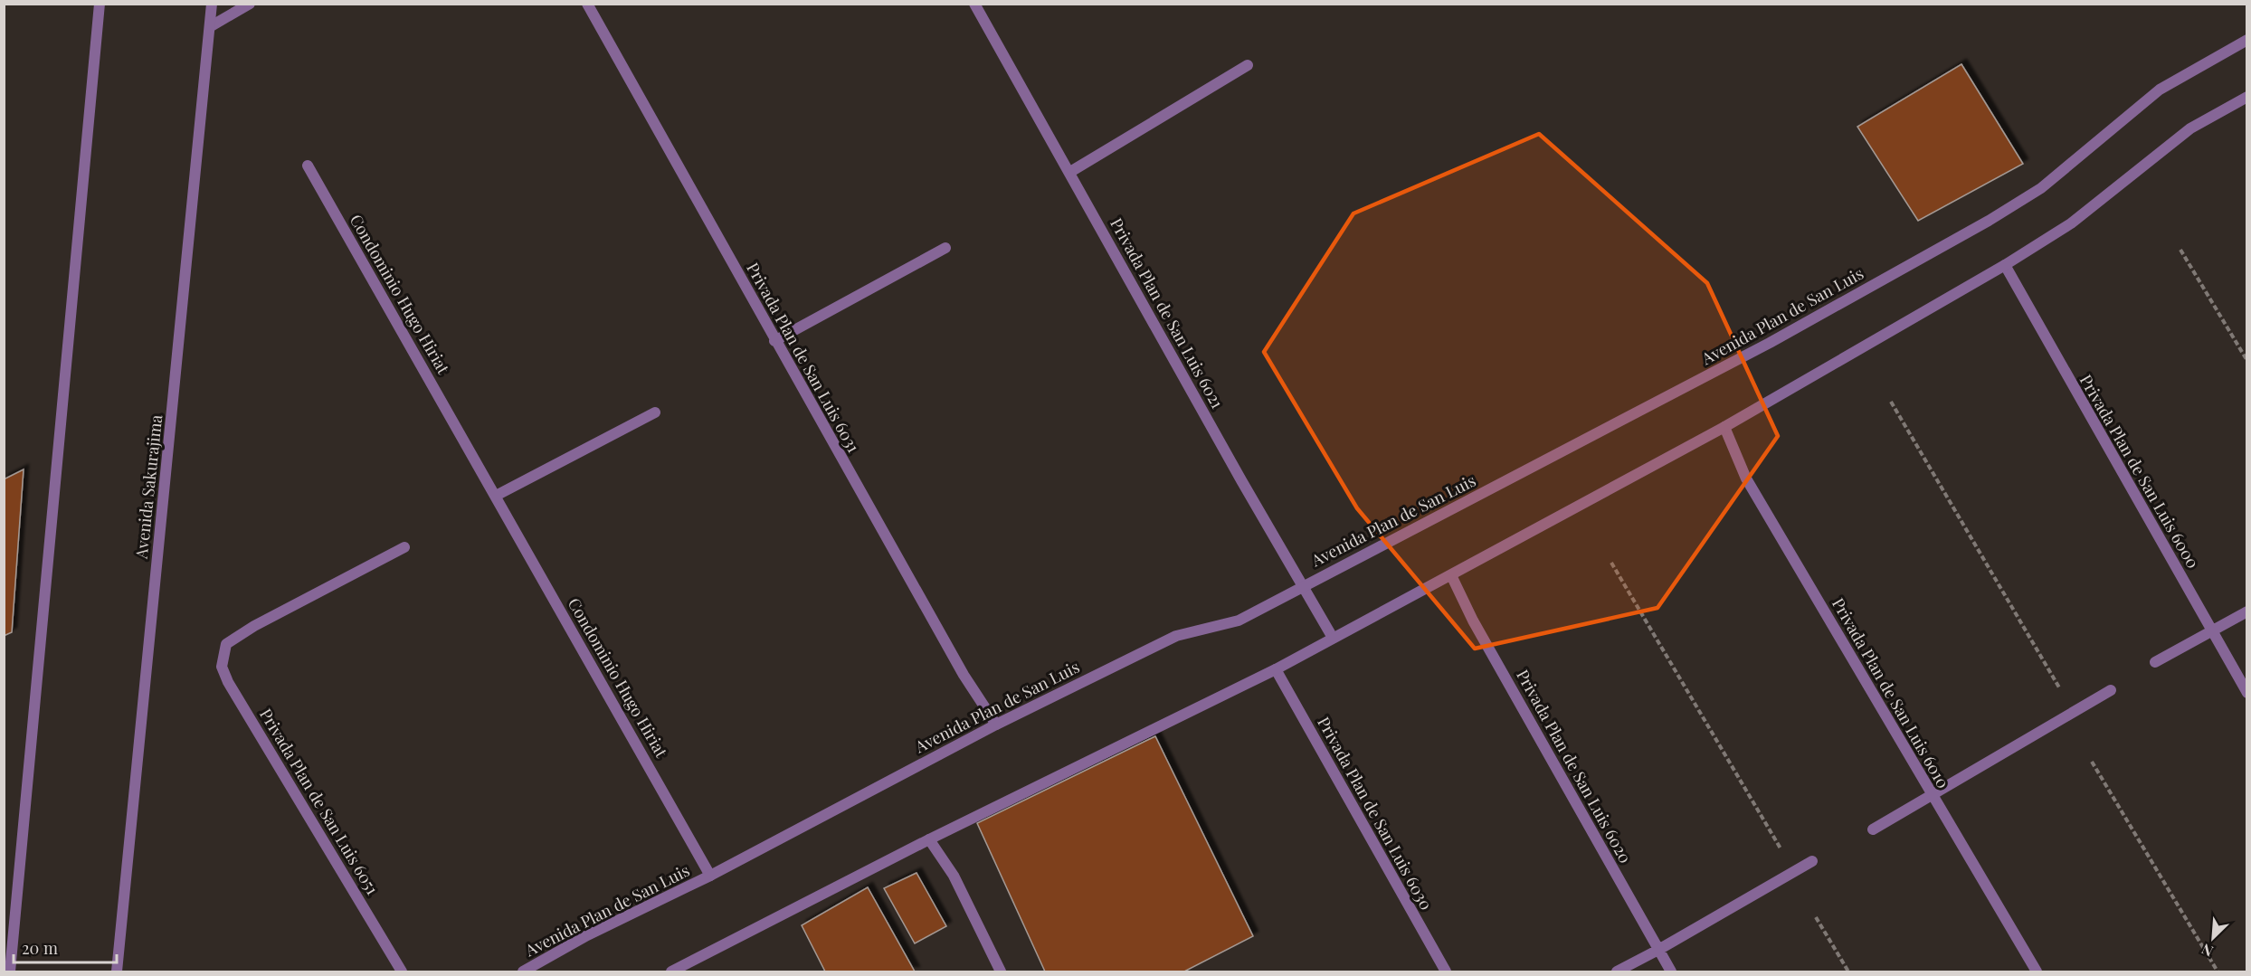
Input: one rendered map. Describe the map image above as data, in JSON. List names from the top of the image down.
{
  "streets": {
    "street": [
      "Condominio Hugo Hiriat",
      "Privada Plan de San Luis 6021",
      "Avenida Plan de San Luis",
      "Privada Plan de San Luis 6031",
      "Privada Plan de San Luis 6000",
      "Avenida Sakurajima",
      "Privada Plan de San Luis 6010",
      "Privada Plan de San Luis 6020",
      "Privada Plan de San Luis 6051",
      "Privada Plan de San Luis 6030"
    ]
  },
  "crossings": [
    ["Condominio Hugo Hiriat", "Avenida Plan de San Luis"],
    ["Privada Plan de San Luis 6021", "Avenida Plan de San Luis"],
    ["Avenida Plan de San Luis", "Privada Plan de San Luis 6031"]
  ],
  "scale_bar": "20 m",
  "north": "bottom left"
}
